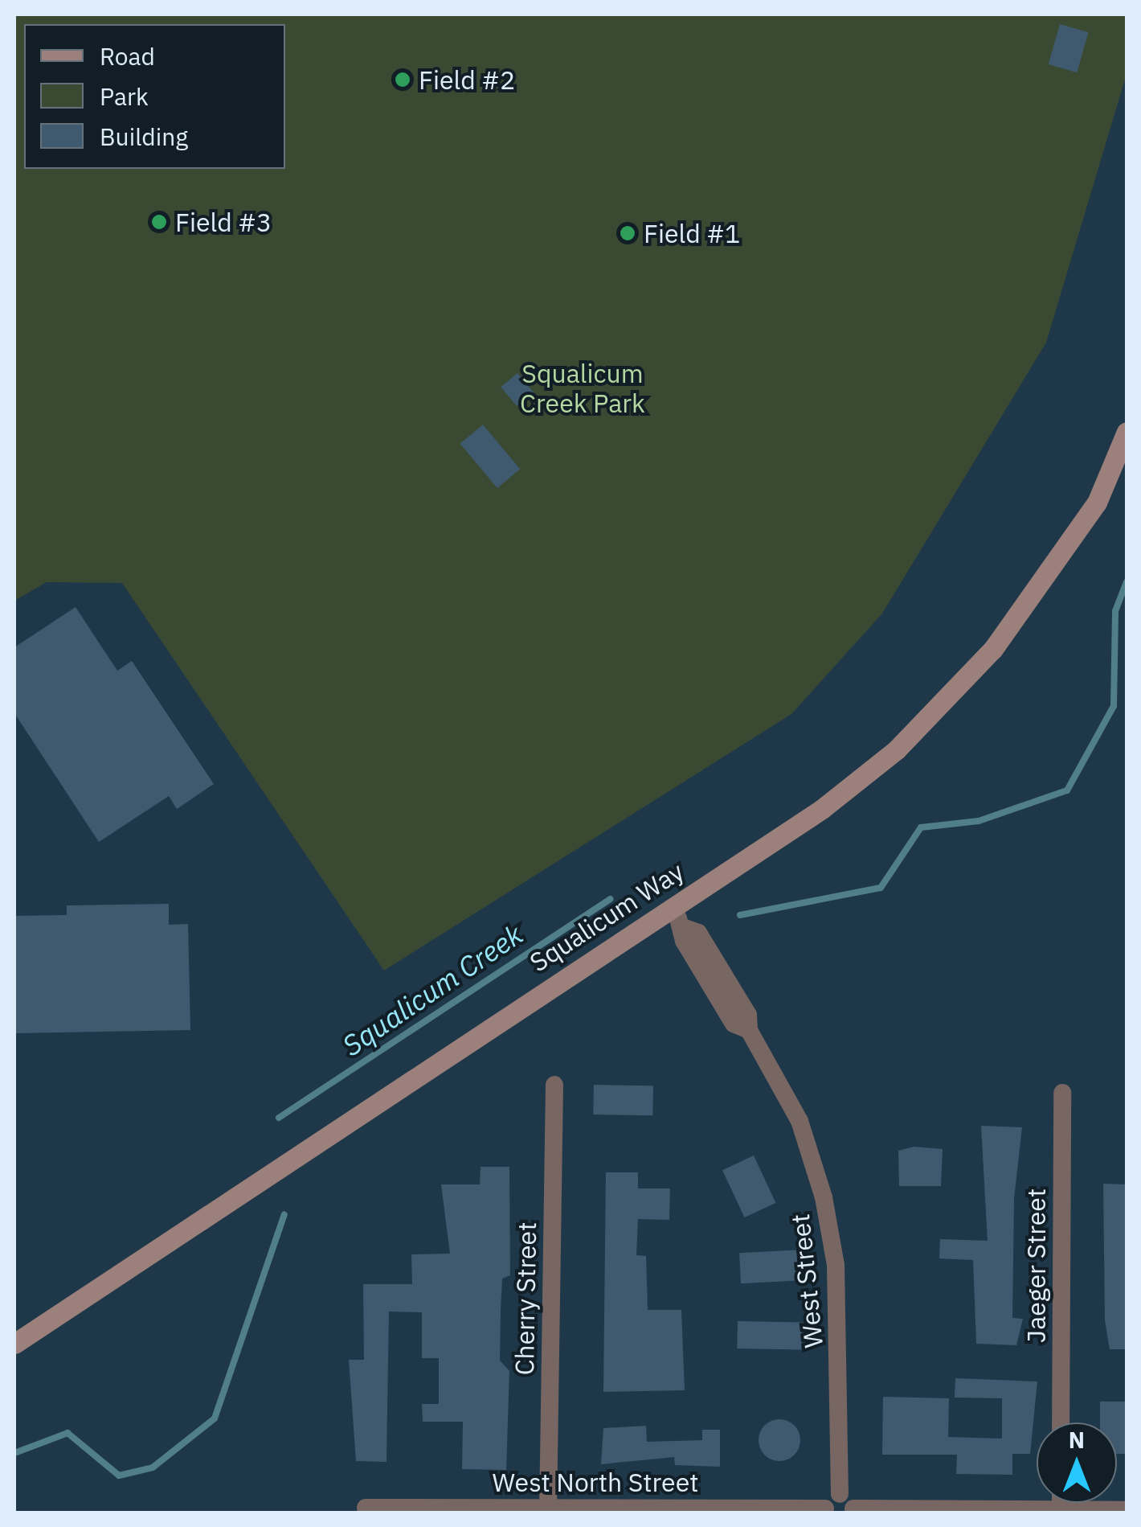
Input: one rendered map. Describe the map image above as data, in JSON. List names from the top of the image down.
{
  "streets": {
    "street": [
      "Squalicum Way",
      "Jaeger Street",
      "West Street",
      "Cherry Street",
      "West North Street"
    ]
  },
  "crossings": [
    ["Squalicum Way", "West Street"],
    ["Cherry Street", "West North Street"]
  ],
  "water": ["Squalicum Creek"],
  "parks": ["Squalicum Creek Park"],
  "places": ["Field #2", "Field #3", "Field #1"],
  "legend": ["Road", "Park", "Building"],
  "north": "top"
}
